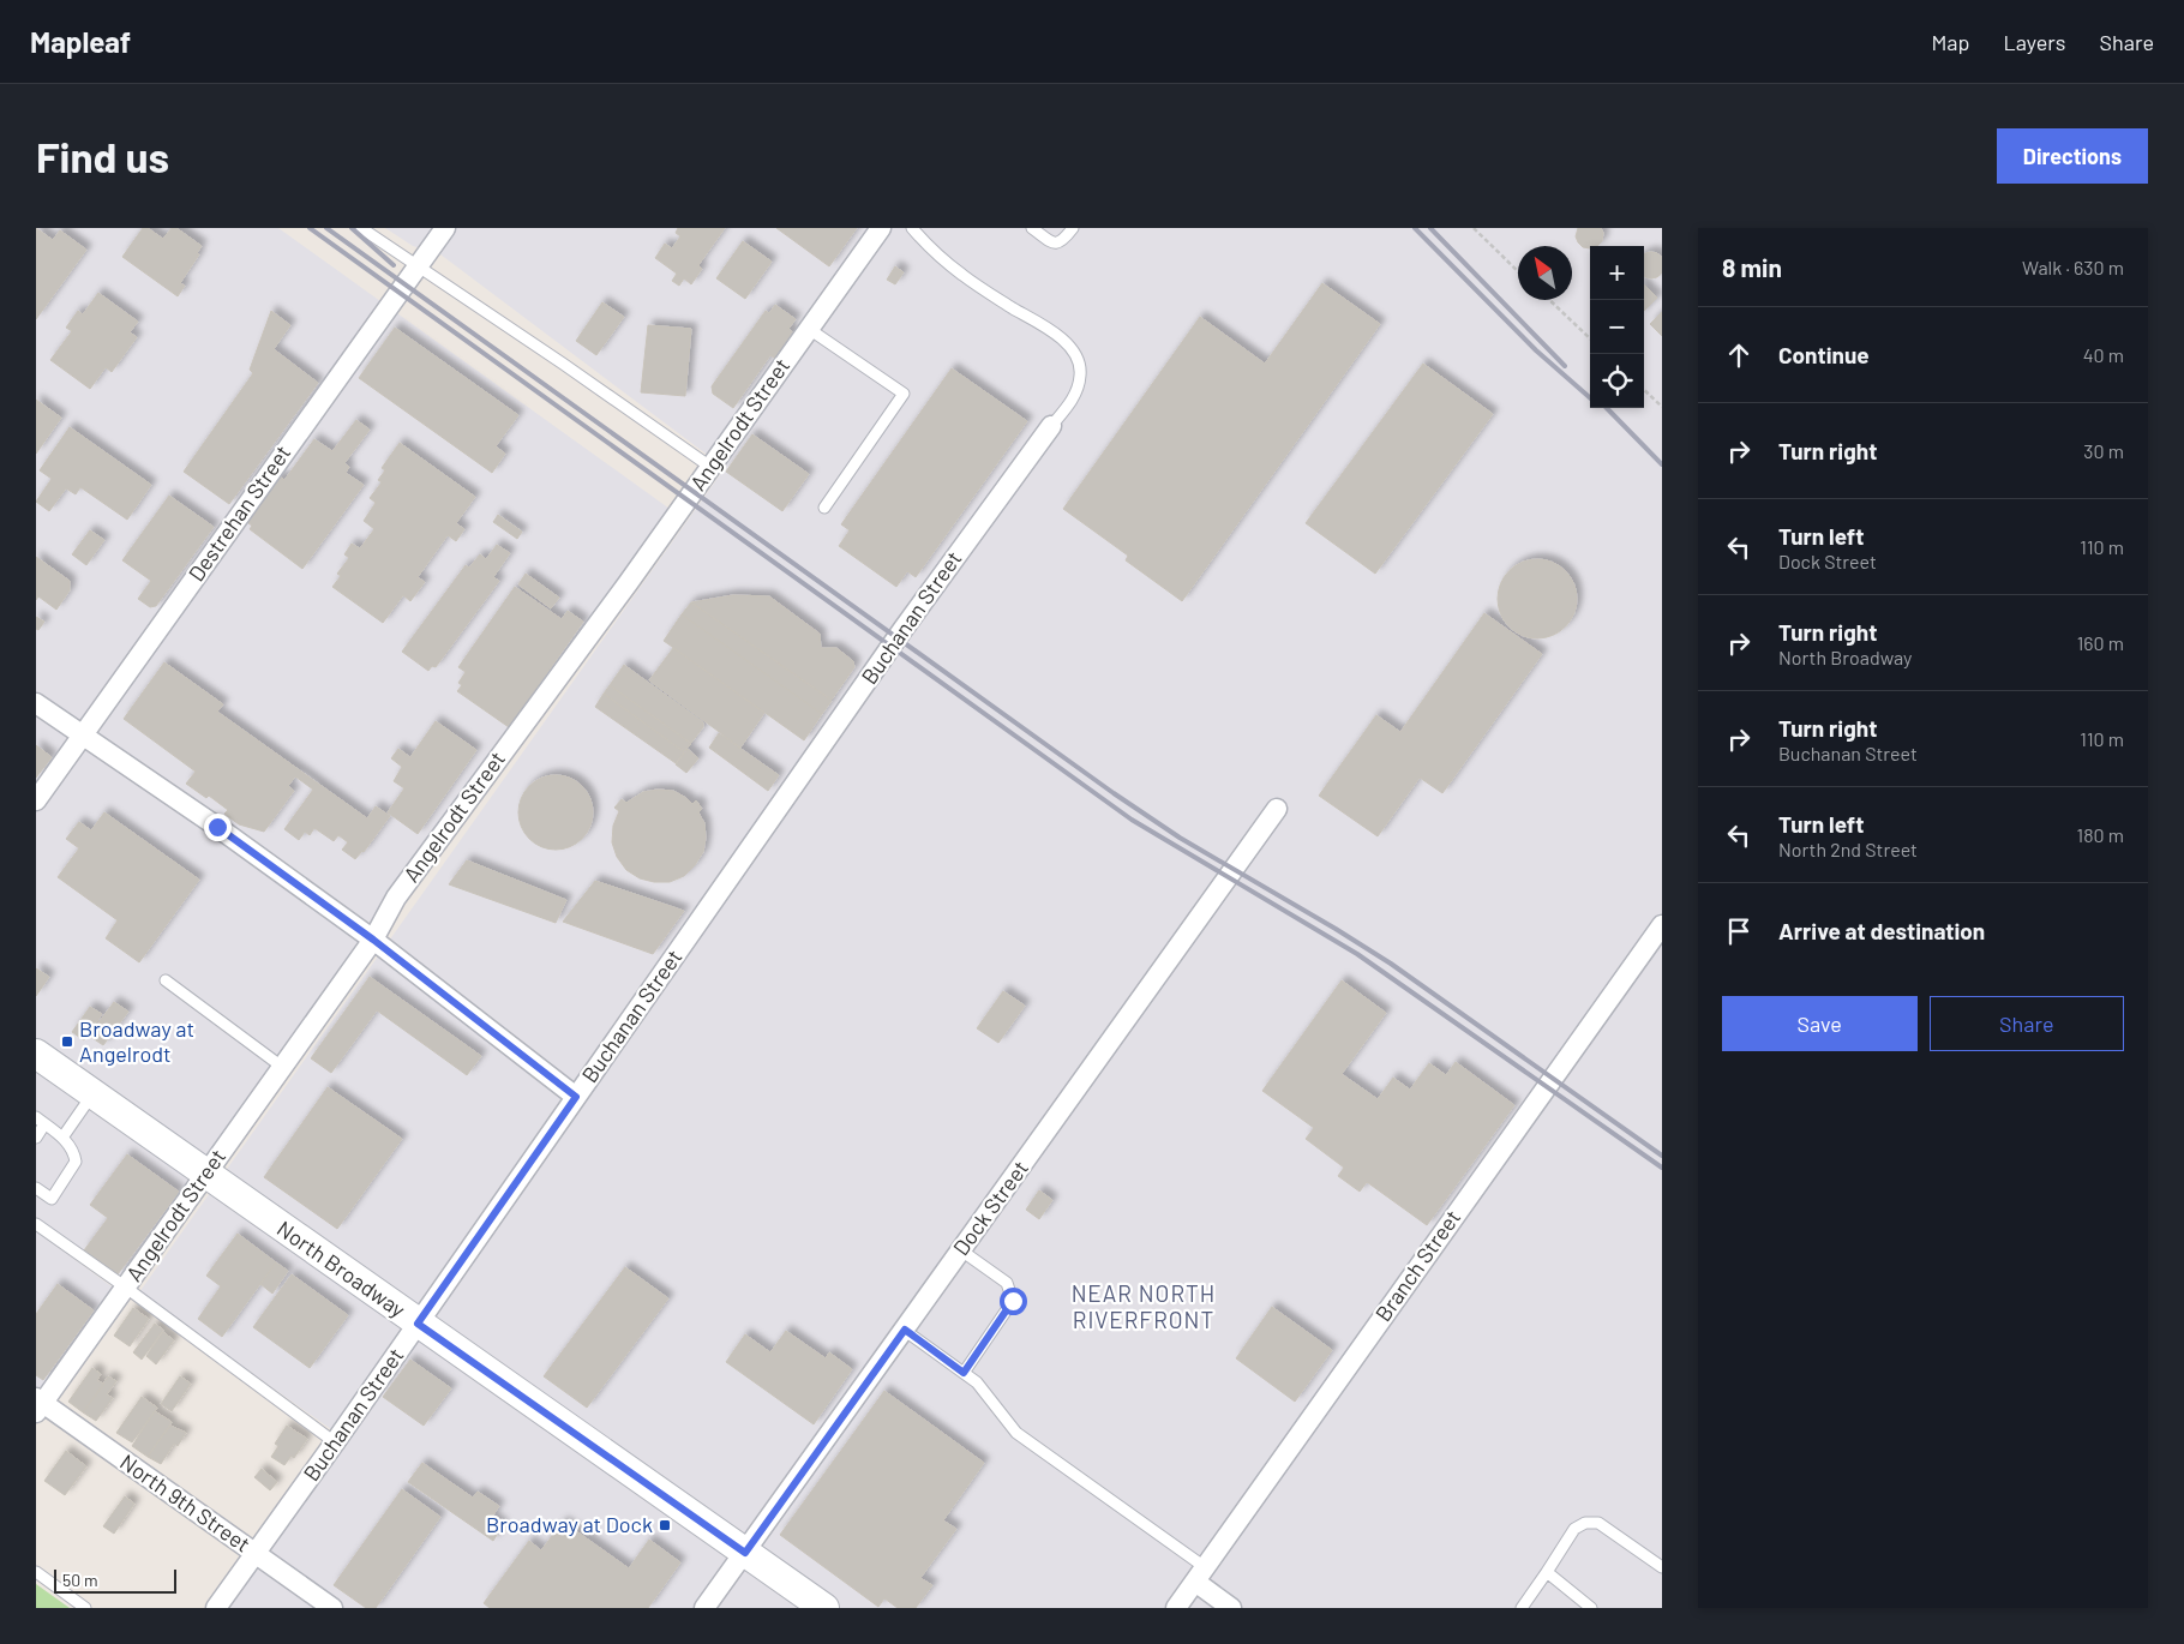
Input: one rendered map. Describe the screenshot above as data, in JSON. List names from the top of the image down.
{
  "streets": {
    "main road": ["North Broadway"],
    "street": [
      "Angelrodt Street",
      "Destrehan Street",
      "Buchanan Street",
      "Dock Street",
      "Branch Street",
      "North 9th Street"
    ]
  },
  "crossings": [
    ["Angelrodt Street", "North Broadway"],
    ["Angelrodt Street", "North 9th Street"],
    ["Buchanan Street", "North Broadway"],
    ["Buchanan Street", "North 9th Street"],
    ["Dock Street", "North Broadway"]
  ],
  "districts": ["NEAR NORTH RIVERFRONT"],
  "places": {
    "transit": ["Broadway at Angelrodt", "Broadway at Dock"]
  },
  "scale_bar": "50 m",
  "north": "top left",
  "page": {
    "header": "Mapleaf",
    "nav": ["Map", "Layers", "Share"],
    "buttons": [
      "Directions",
      ["Save", "Share"]
    ],
    "title": "Find us",
    "heading": ["8 min", "Walk · 630 m"],
    "map_buttons": ["+", "−"],
    "list": [
      ["Continue", "40 m"],
      ["Turn right", "30 m"],
      ["Turn left", "Dock Street", "110 m"],
      ["Turn right", "North Broadway", "160 m"],
      ["Turn right", "Buchanan Street", "110 m"],
      ["Turn left", "North 2nd Street", "180 m"],
      "Arrive at destination"
    ],
    "scale": "50 m"
  }
}
